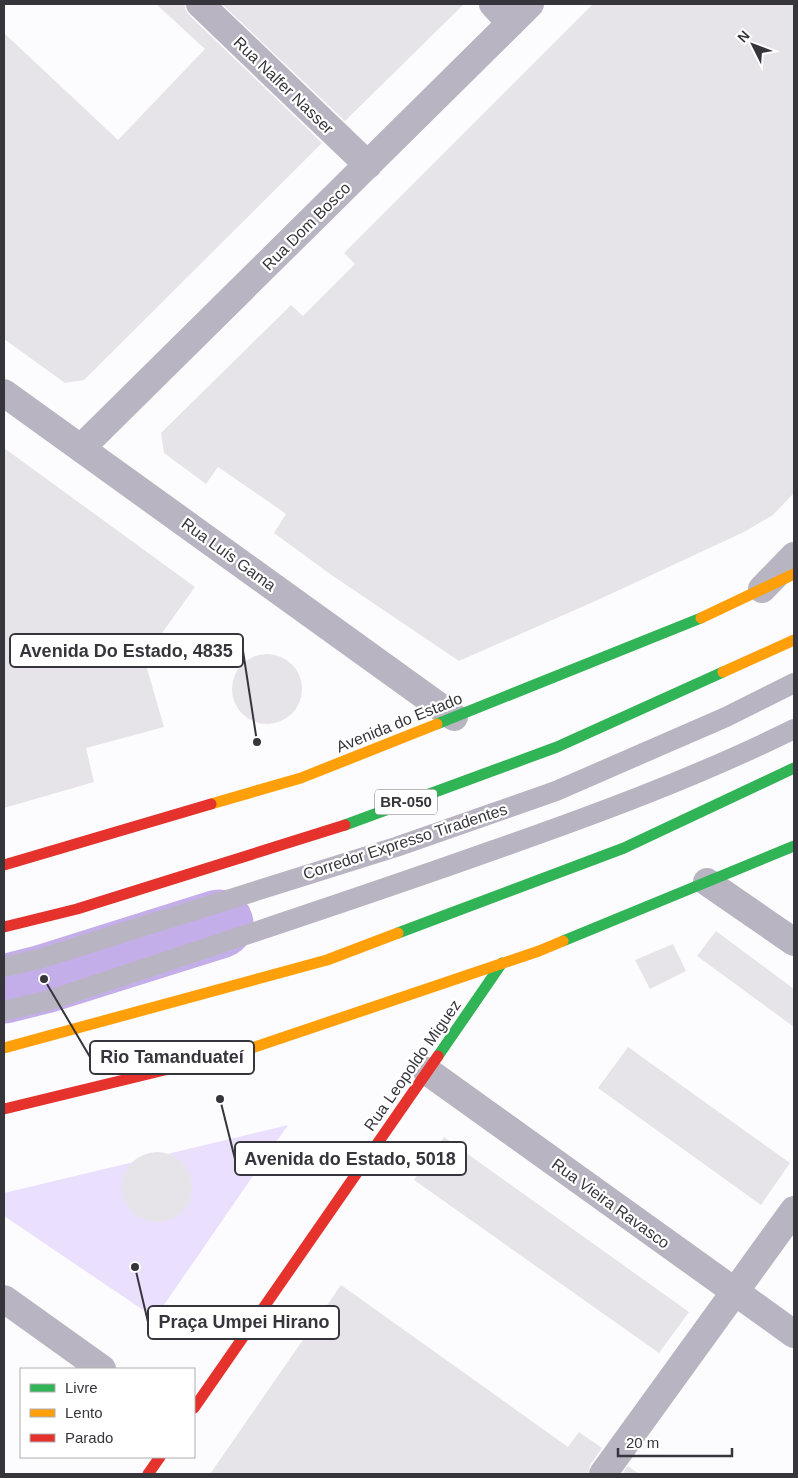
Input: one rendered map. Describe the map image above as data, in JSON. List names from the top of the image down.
{
  "streets": {
    "main road": ["Avenida do Estado", "BR-050", "Rua Leopoldo Miguez"],
    "street": [
      "Rua Nalfer Nasser",
      "Rua Dom Bosco",
      "Rua Luís Gama",
      "Rua Vieira Ravasco"
    ],
    "lane": ["Corredor Expresso Tiradentes"]
  },
  "crossings": [
    ["Rua Nalfer Nasser", "Rua Dom Bosco"],
    ["Rua Dom Bosco", "Rua Luís Gama"],
    ["Rua Luís Gama", "Avenida do Estado"],
    ["Rua Leopoldo Miguez", "Rua Vieira Ravasco"]
  ],
  "places": [
    "Avenida Do Estado, 4835",
    "Rio Tamanduateí",
    "Avenida do Estado, 5018",
    "Praça Umpei Hirano"
  ],
  "legend": ["Livre", "Lento", "Parado"],
  "scale_bar": "20 m",
  "north": "top left"
}
